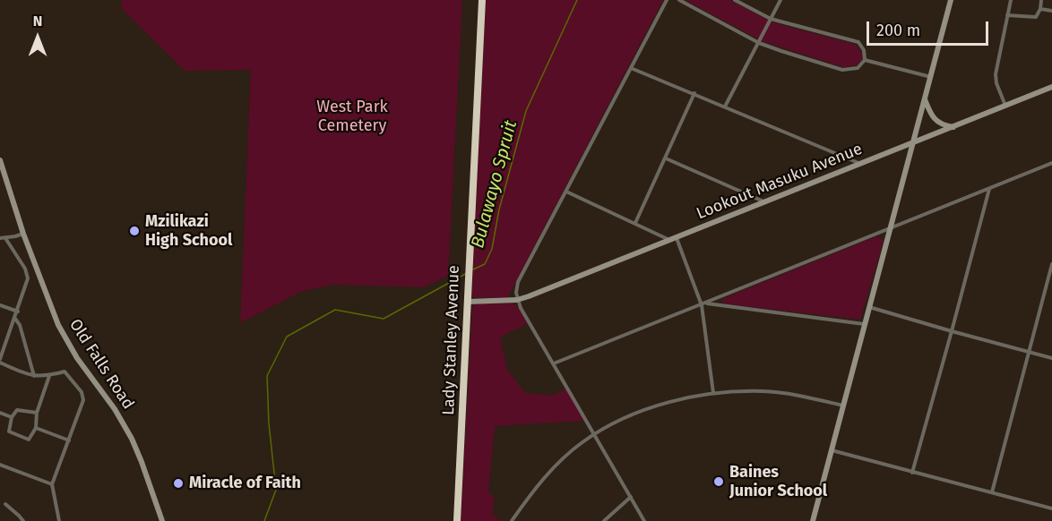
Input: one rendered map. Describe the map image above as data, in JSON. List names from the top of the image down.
{
  "streets": {
    "highway": ["Lady Stanley Avenue"],
    "street": ["Lookout Masuku Avenue", "Old Falls Road"]
  },
  "crossings": [
    ["Lookout Masuku Avenue", "Lady Stanley Avenue"]
  ],
  "water": ["Bulawayo Spruit"],
  "parks": ["West Park Cemetery"],
  "places": ["Mzilikazi High School", "Baines Junior School", "Miracle of Faith"],
  "scale_bar": "200 m",
  "north": "top"
}
